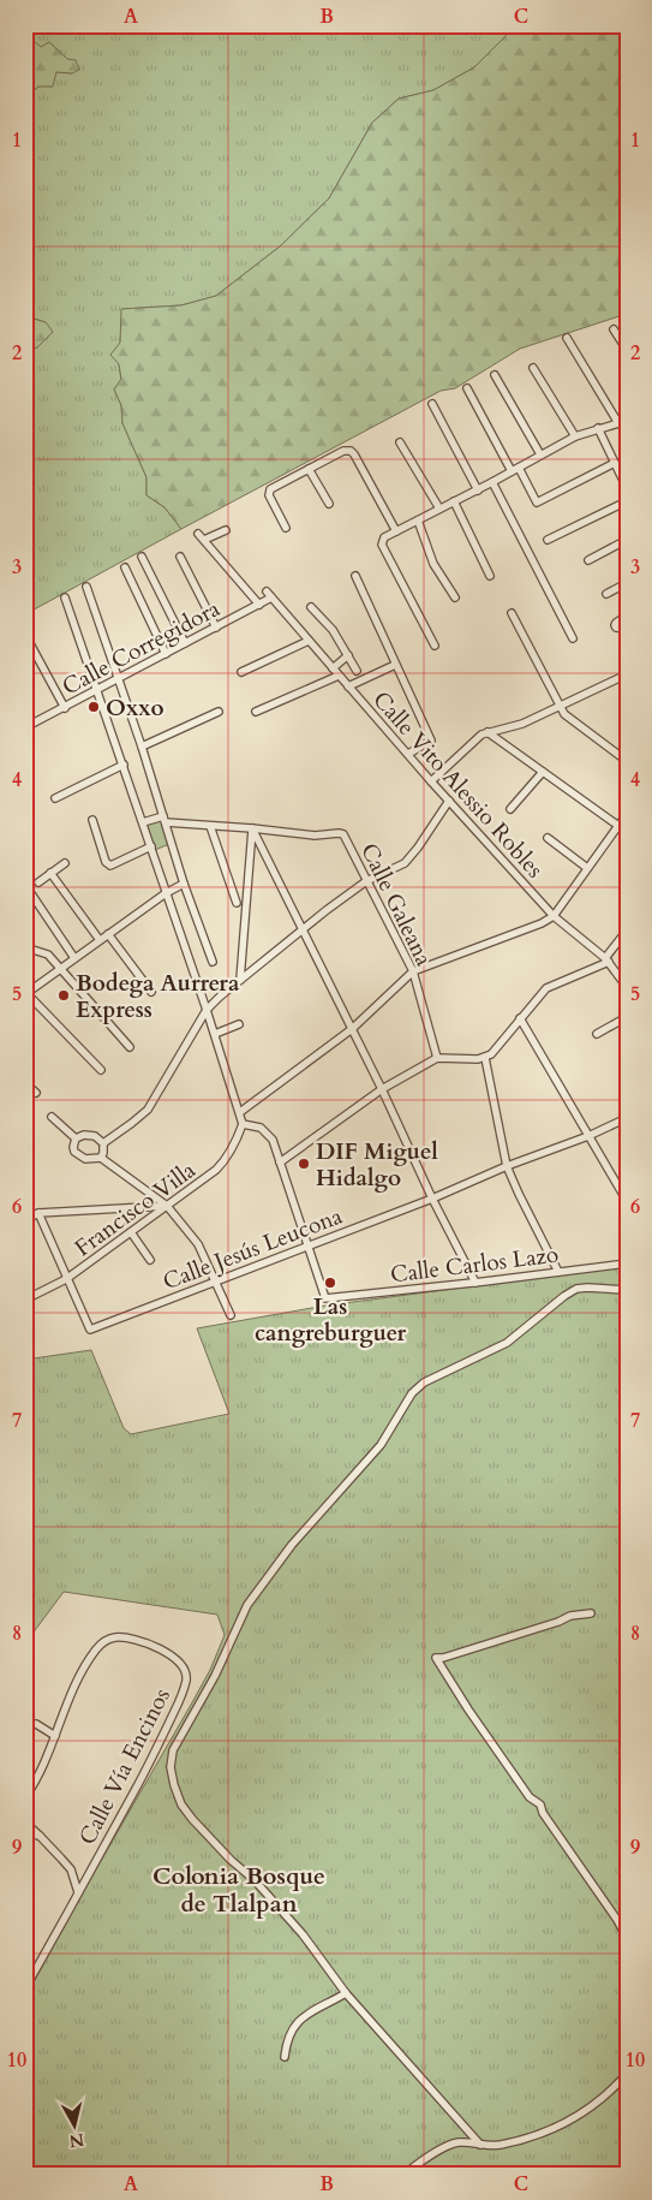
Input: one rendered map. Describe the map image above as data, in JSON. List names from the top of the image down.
{
  "streets": {
    "street": [
      "Calle Corregidora",
      "Calle Vito Alessio Robles",
      "Calle Galeana",
      "Francisco Villa",
      "Calle Jesús Leucona",
      "Calle Carlos Lazo",
      "Calle Vía Encinos"
    ]
  },
  "crossings": [
    ["Calle Corregidora", "Calle Vito Alessio Robles"],
    ["Francisco Villa", "Calle Jesús Leucona"],
    ["Calle Jesús Leucona", "Calle Carlos Lazo"]
  ],
  "districts": ["Colonia Bosque de Tlalpan"],
  "places": [
    "Oxxo",
    "Bodega Aurrera Express",
    "DIF Miguel Hidalgo",
    "Las cangreburguer"
  ],
  "north": "bottom",
  "grid": {
    "columns": ["A", "B", "C"],
    "rows": [
      "1",
      "2",
      "3",
      "4",
      "5",
      "6",
      "7",
      "8",
      "9",
      "10"
    ]
  }
}
